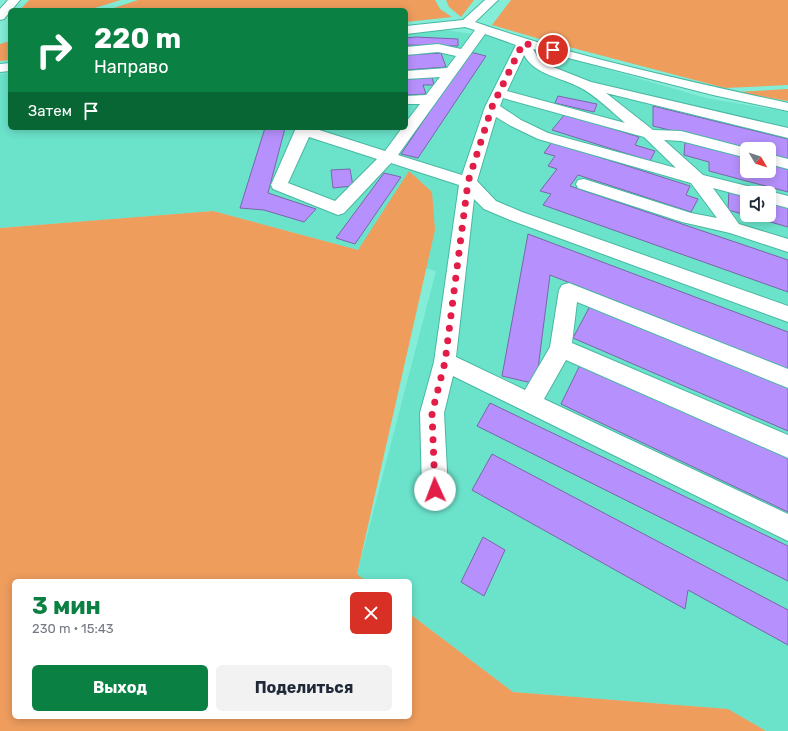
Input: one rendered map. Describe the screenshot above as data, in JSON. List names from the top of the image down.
{
  "north": "bottom right",
  "page": {
    "turn": ["220 m", "Направо"],
    "then": "Затем",
    "heading": ["3 мин", "230 m · 15:43"],
    "buttons": ["Выход", "Поделиться"]
  }
}
